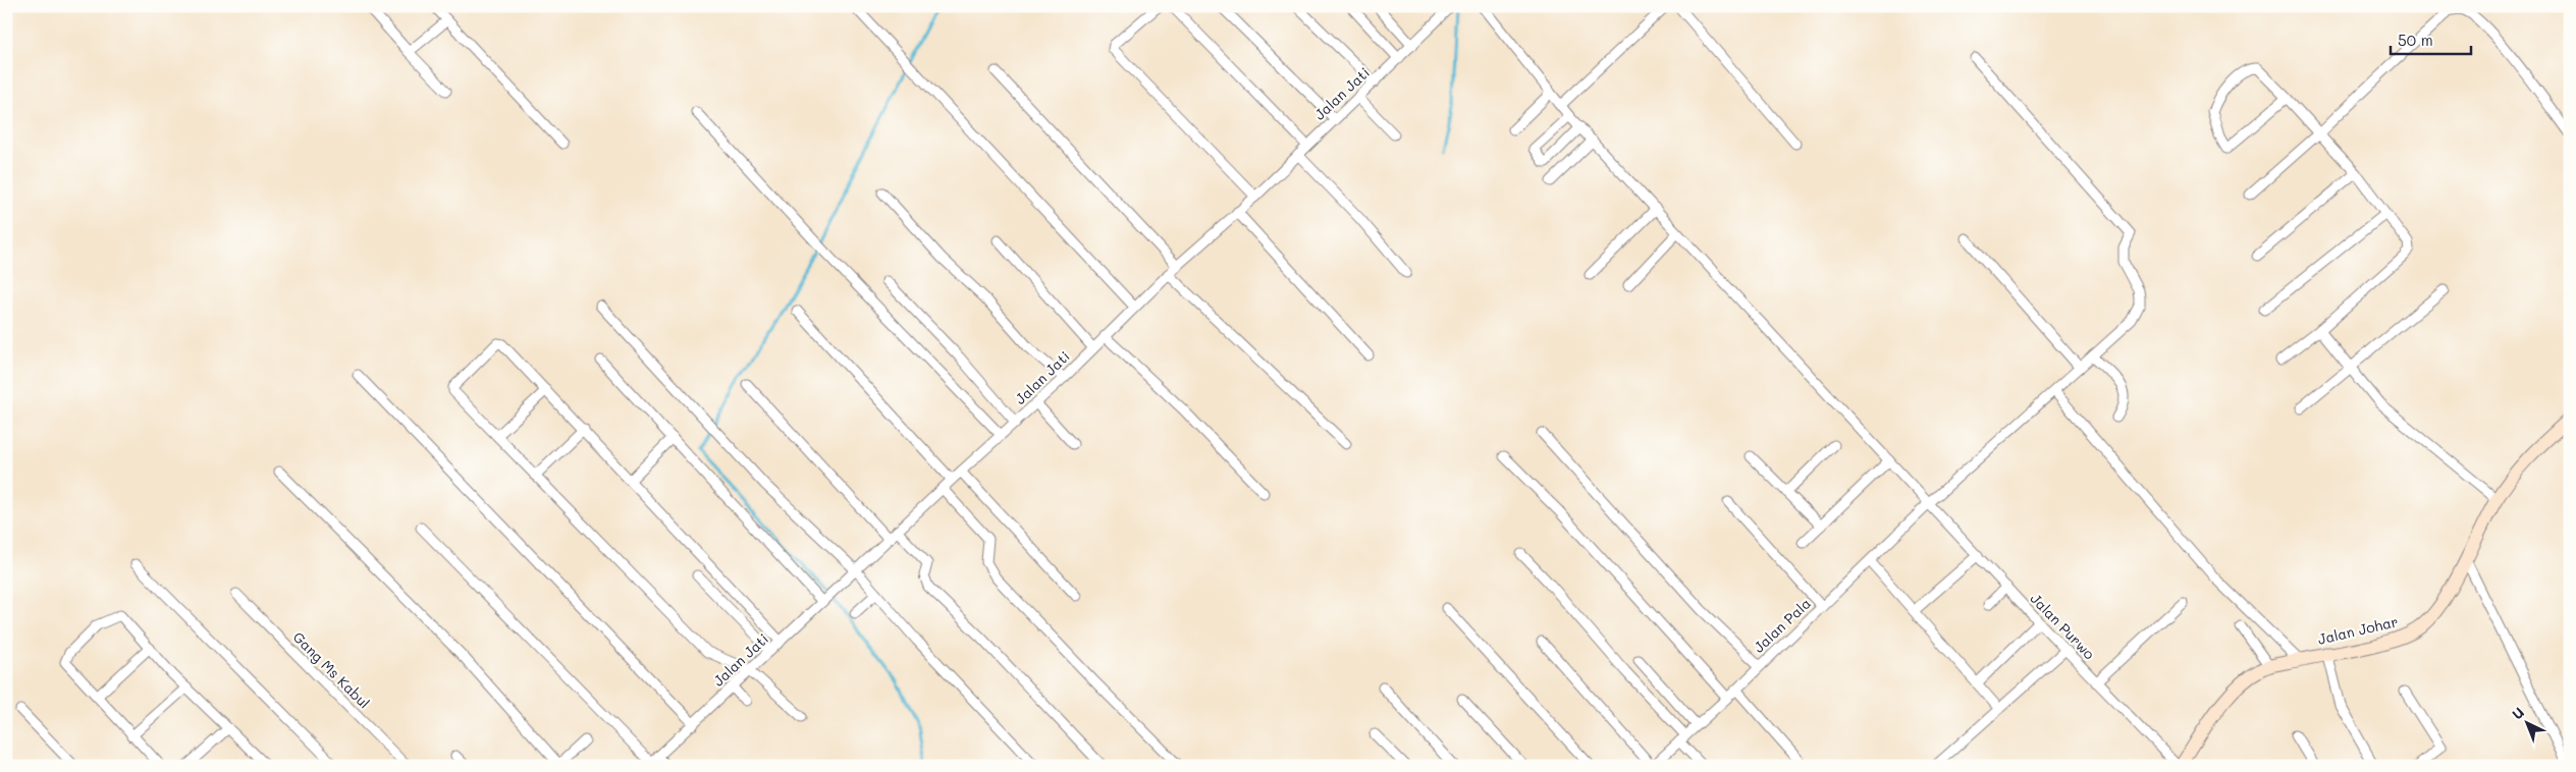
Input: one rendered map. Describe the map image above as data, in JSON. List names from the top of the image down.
{
  "streets": {
    "street": [
      "Jalan Jati",
      "Jalan Pala",
      "Jalan Purwo",
      "Jalan Johar",
      "Gang Ms Kabul"
    ]
  },
  "crossings": [
    ["Jalan Pala", "Jalan Purwo"],
    ["Jalan Purwo", "Jalan Johar"]
  ],
  "scale_bar": "50 m",
  "north": "top left"
}
